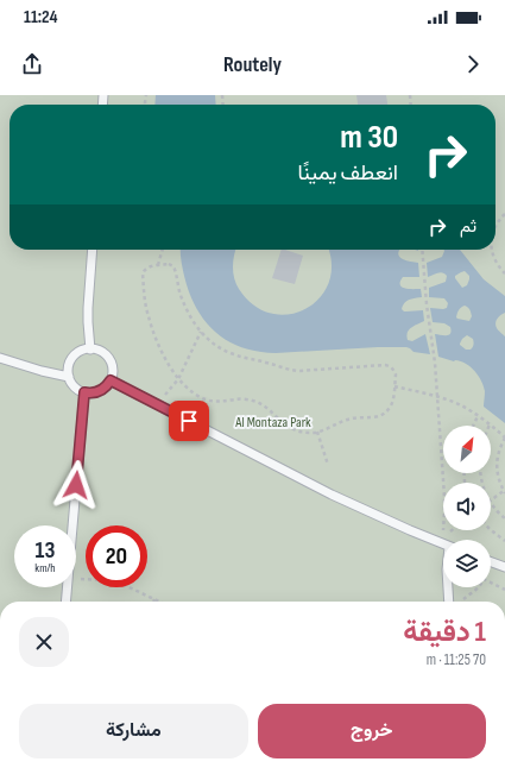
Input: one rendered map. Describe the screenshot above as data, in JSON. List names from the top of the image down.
{
  "parks": ["Al Montaza Park"],
  "north": "top right",
  "page": {
    "status": "11:24",
    "header": "Routely",
    "turn": ["30 m", "انعطف يمينًا"],
    "then": "ثم",
    "speed": "13 km/h",
    "limit": "20",
    "heading": ["1 دقيقة", "70 m · 11:25"],
    "buttons": ["خروج", "مشاركة"]
  }
}
